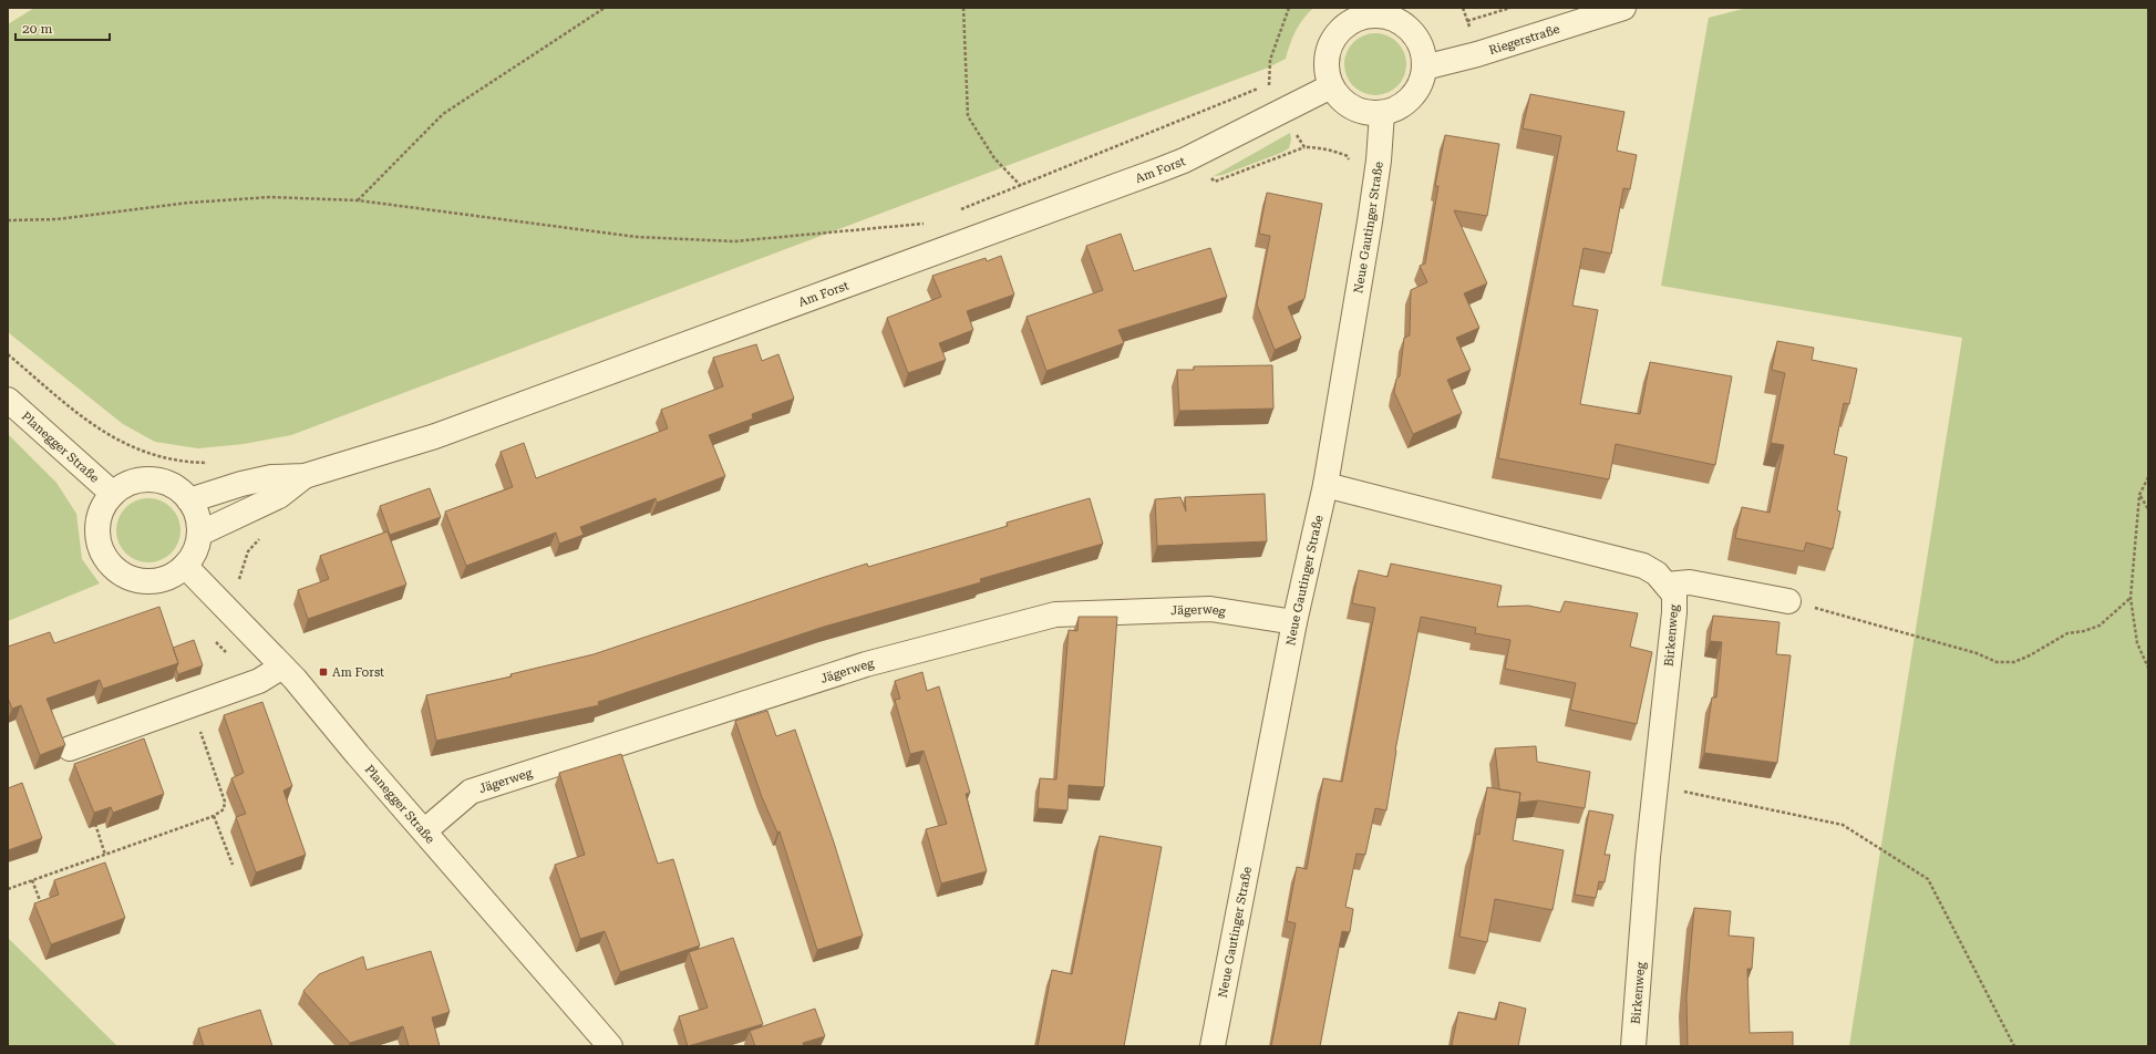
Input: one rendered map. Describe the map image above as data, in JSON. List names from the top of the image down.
{
  "streets": {
    "street": [
      "Riegerstraße",
      "Am Forst",
      "Neue Gautinger Straße",
      "Planegger Straße",
      "Jägerweg",
      "Birkenweg"
    ]
  },
  "crossings": [
    ["Riegerstraße", "Am Forst"],
    ["Riegerstraße", "Neue Gautinger Straße"],
    ["Am Forst", "Neue Gautinger Straße"],
    ["Am Forst", "Planegger Straße"],
    ["Neue Gautinger Straße", "Jägerweg"],
    ["Neue Gautinger Straße", "Birkenweg"],
    ["Planegger Straße", "Jägerweg"]
  ],
  "places": {
    "transit": ["Am Forst"]
  },
  "scale_bar": "20 m"
}
